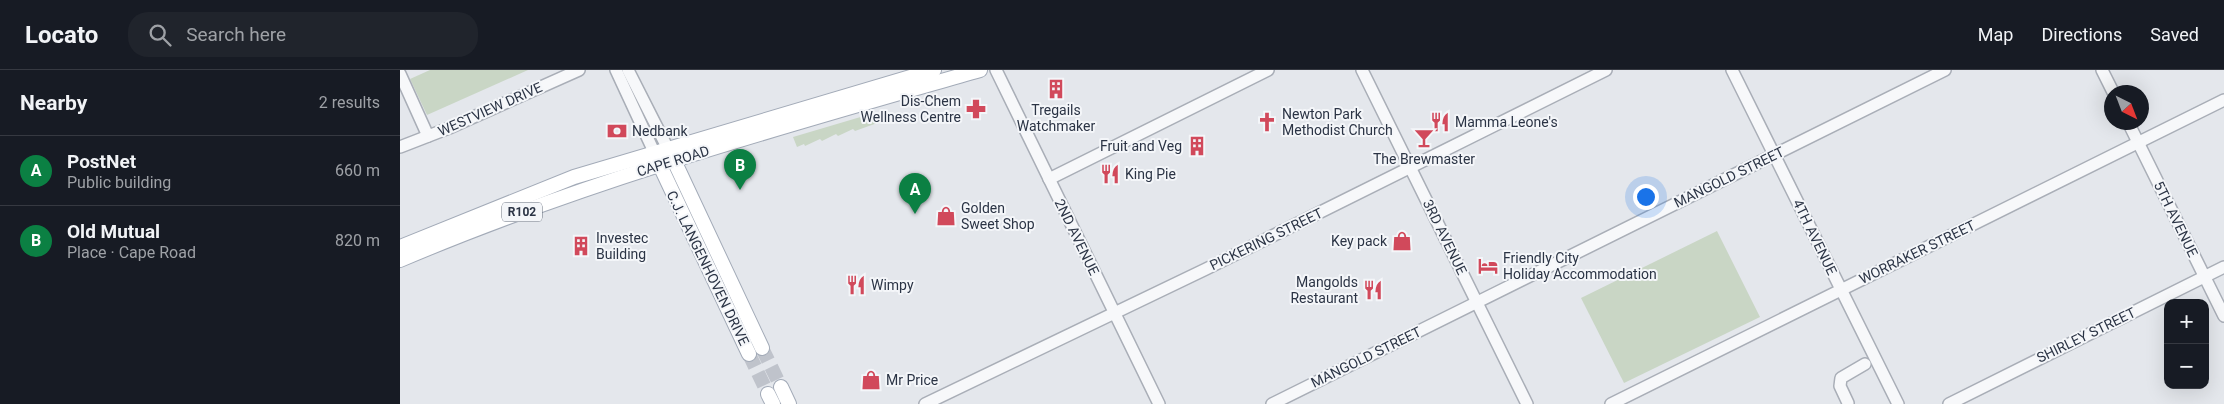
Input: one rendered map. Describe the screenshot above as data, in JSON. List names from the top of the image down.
{
  "streets": {
    "main road": ["CAPE ROAD", "R102", "C.J. LANGENHOVEN DRIVE"],
    "street": [
      "WESTVIEW DRIVE",
      "MANGOLD STREET",
      "5TH AVENUE",
      "2ND AVENUE",
      "3RD AVENUE",
      "4TH AVENUE",
      "PICKERING STREET",
      "WORRAKER STREET",
      "SHIRLEY STREET"
    ]
  },
  "crossings": [
    ["CAPE ROAD", "C.J. LANGENHOVEN DRIVE"],
    ["MANGOLD STREET", "3RD AVENUE"],
    ["MANGOLD STREET", "4TH AVENUE"],
    ["5TH AVENUE", "WORRAKER STREET"],
    ["5TH AVENUE", "SHIRLEY STREET"],
    ["2ND AVENUE", "PICKERING STREET"],
    ["3RD AVENUE", "PICKERING STREET"],
    ["4TH AVENUE", "WORRAKER STREET"]
  ],
  "places": {
    "building": ["Tregails Watchmaker", "Fruit and Veg", "Investec Building"],
    "pharmacy": ["Dis-Chem Wellness Centre"],
    "church": ["Newton Park Methodist Church"],
    "restaurant": [
      "Mamma Leone's",
      "King Pie",
      "Wimpy",
      "Mangolds Restaurant"
    ],
    "bank": ["Nedbank"],
    "bar": ["The Brewmaster"],
    "shop": ["Golden Sweet Shop", "Key pack", "Mr Price"],
    "hotel": ["Friendly City Holiday Accommodation"]
  },
  "north": "bottom right",
  "page": {
    "header": "Locato",
    "search": "Search here",
    "nav": ["Map", "Directions", "Saved"],
    "heading": ["Nearby", "2 results"],
    "list": [
      {
        "mark": "A",
        "name": "PostNet",
        "note": "Public building",
        "value": "660 m"
      },
      {
        "mark": "B",
        "name": "Old Mutual",
        "note": "Place · Cape Road",
        "value": "820 m"
      }
    ],
    "pins": ["B", "A"],
    "map_buttons": ["+", "−"]
  }
}
